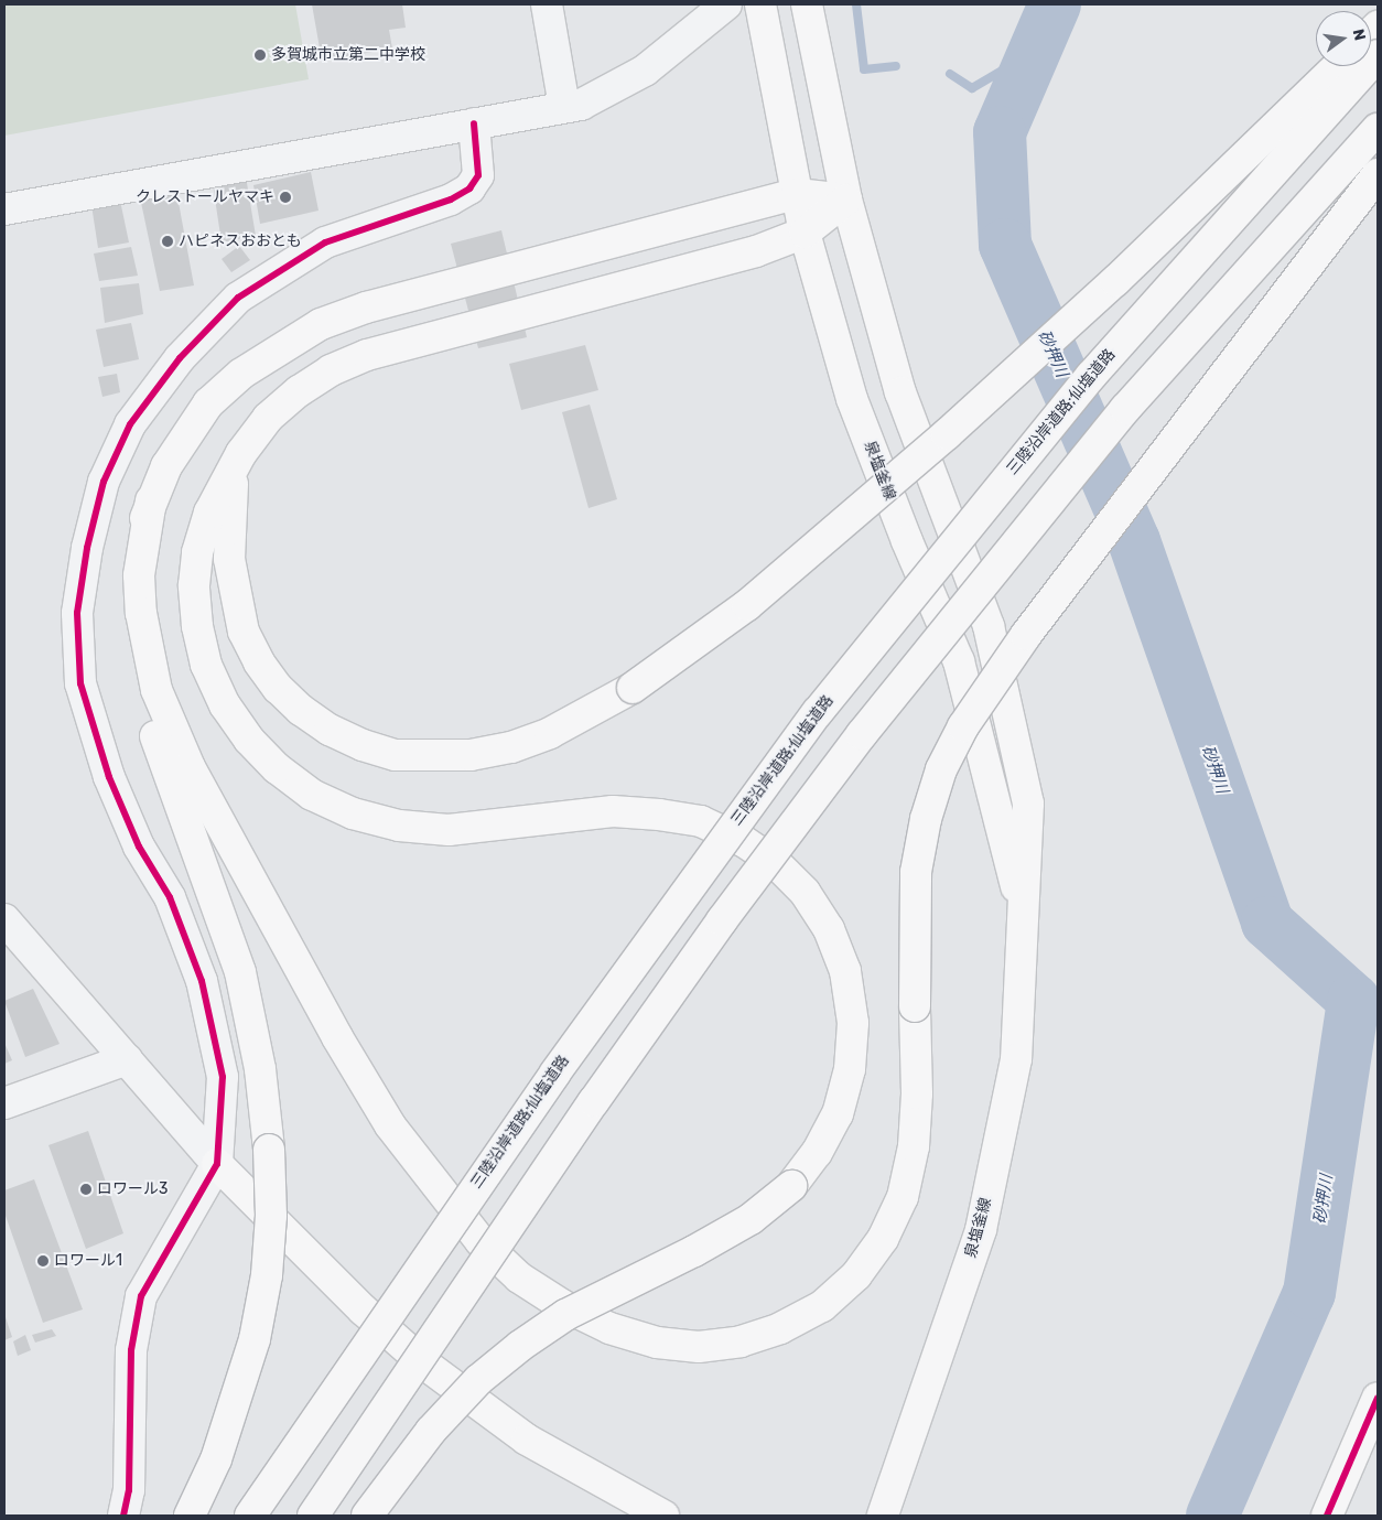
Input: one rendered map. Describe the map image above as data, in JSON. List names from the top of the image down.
{
  "streets": {
    "main road": ["三陸沿岸道路;仙塩道路", "泉塩釜線"]
  },
  "water": ["砂押川"],
  "places": [
    "多賀城市立第二中学校",
    "クレストールヤマキ",
    "ハピネスおおとも",
    "ロワール3",
    "ロワール1"
  ],
  "north": "right"
}
